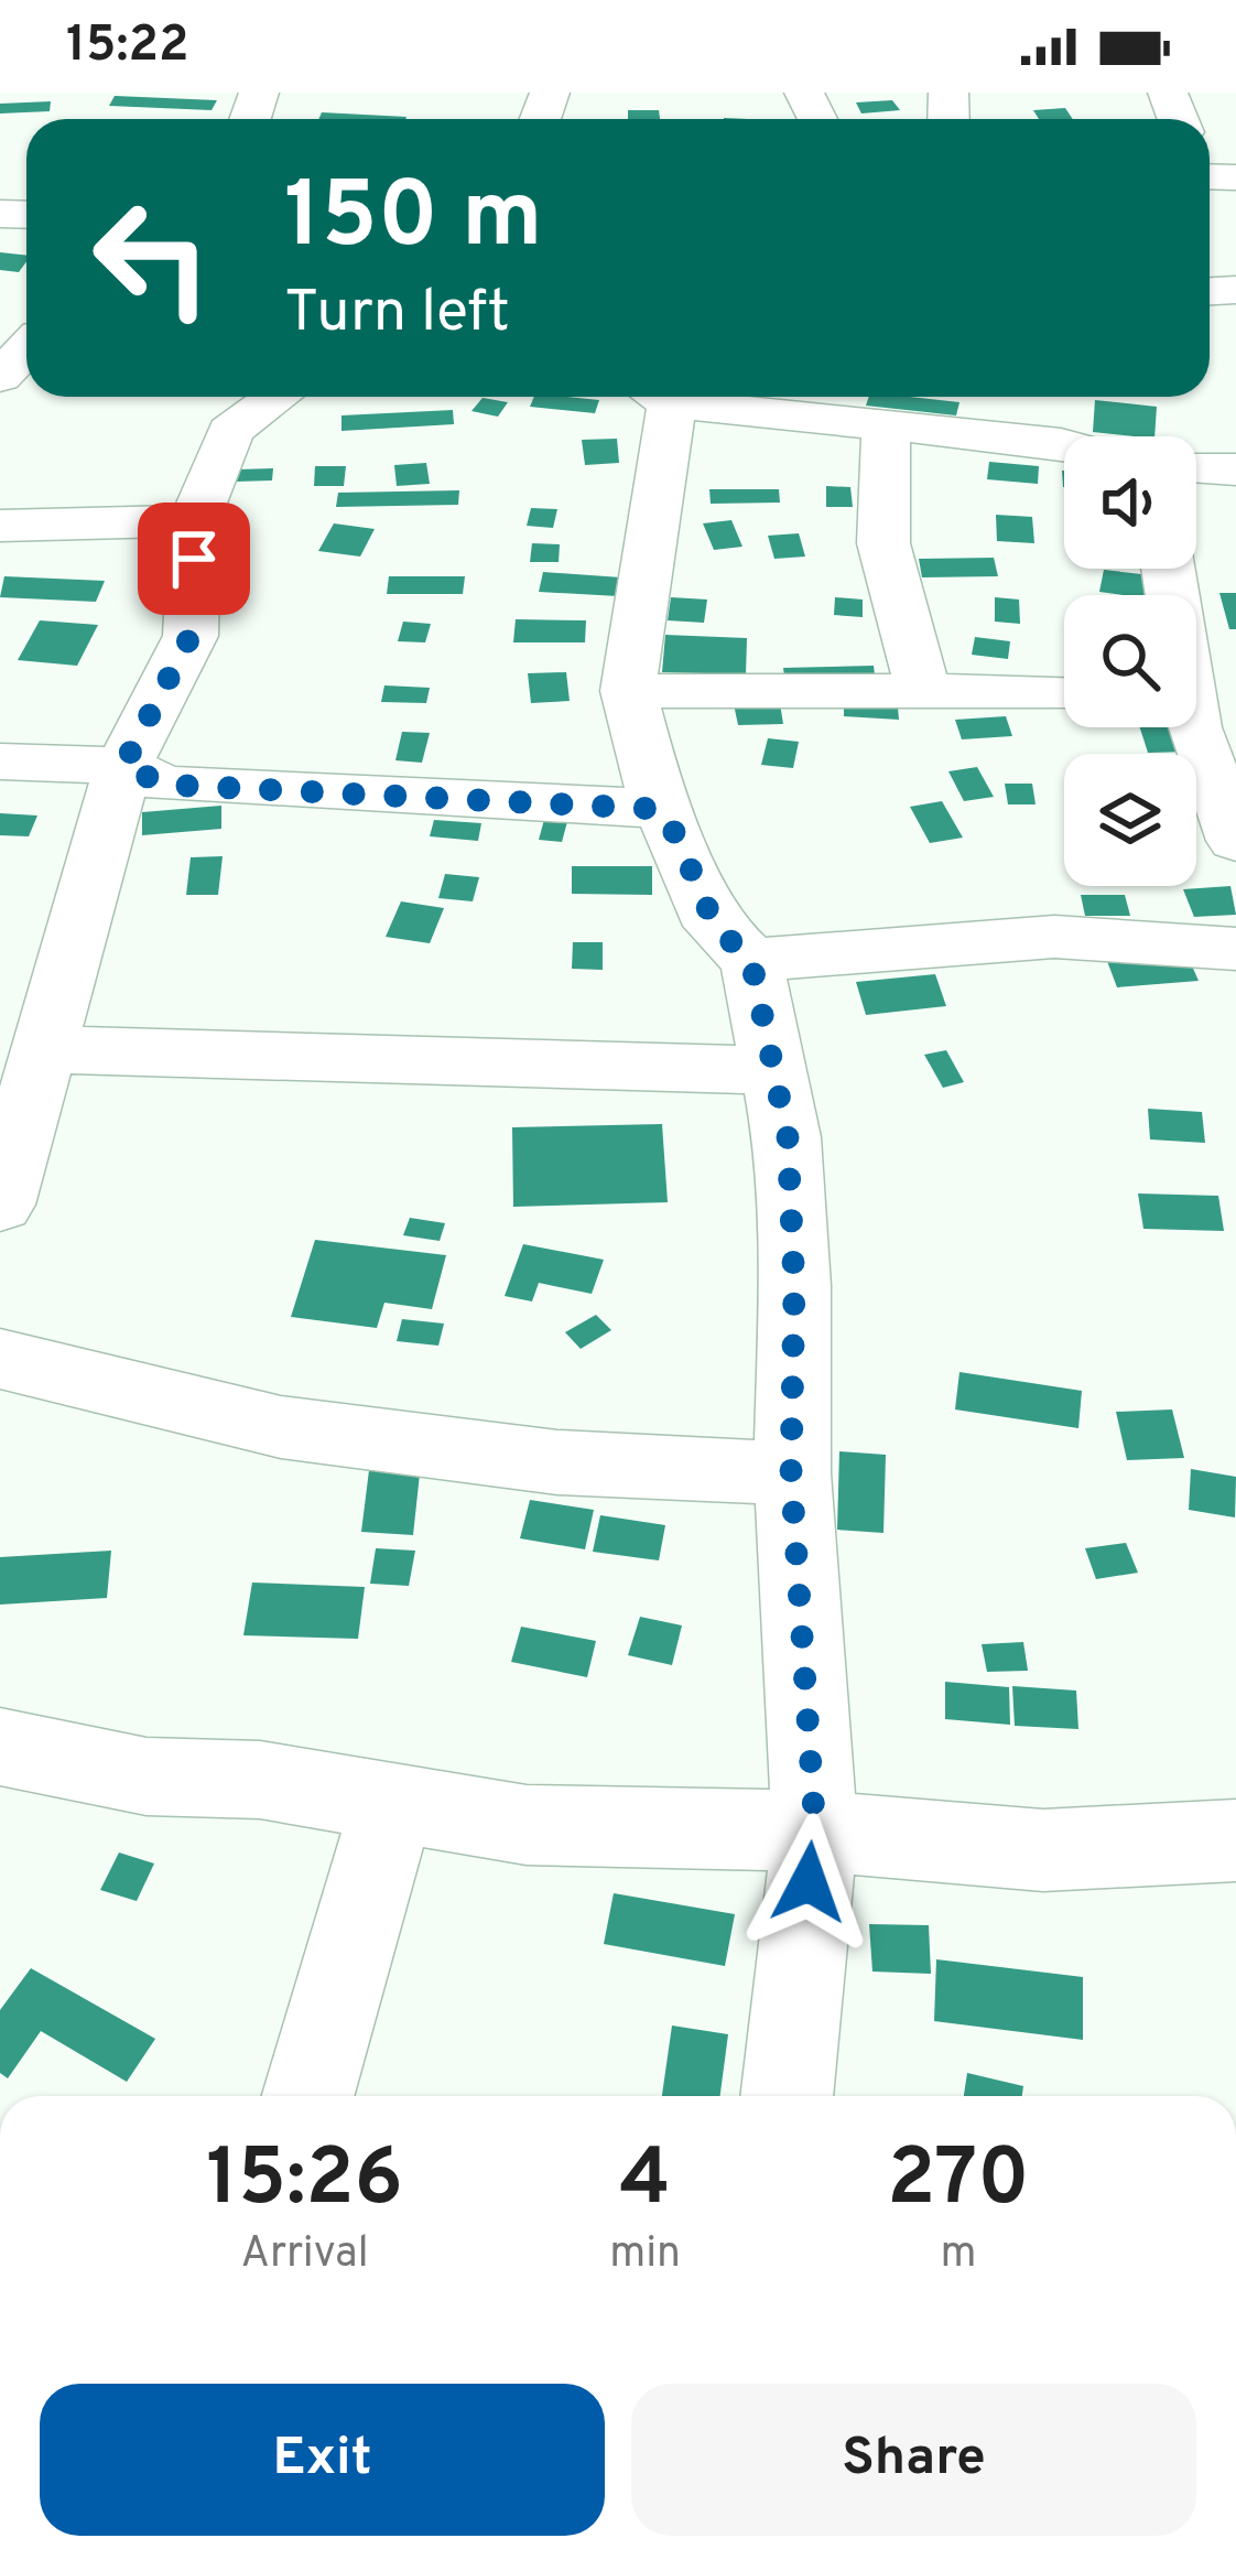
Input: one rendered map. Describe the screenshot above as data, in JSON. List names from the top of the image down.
{
  "page": {
    "status": "15:22",
    "turn": ["150 m", "Turn left"],
    "eta": [
      "15:26",
      "Arrival",
      "4",
      "min",
      "270",
      "m"
    ],
    "buttons": ["Exit", "Share"]
  }
}
